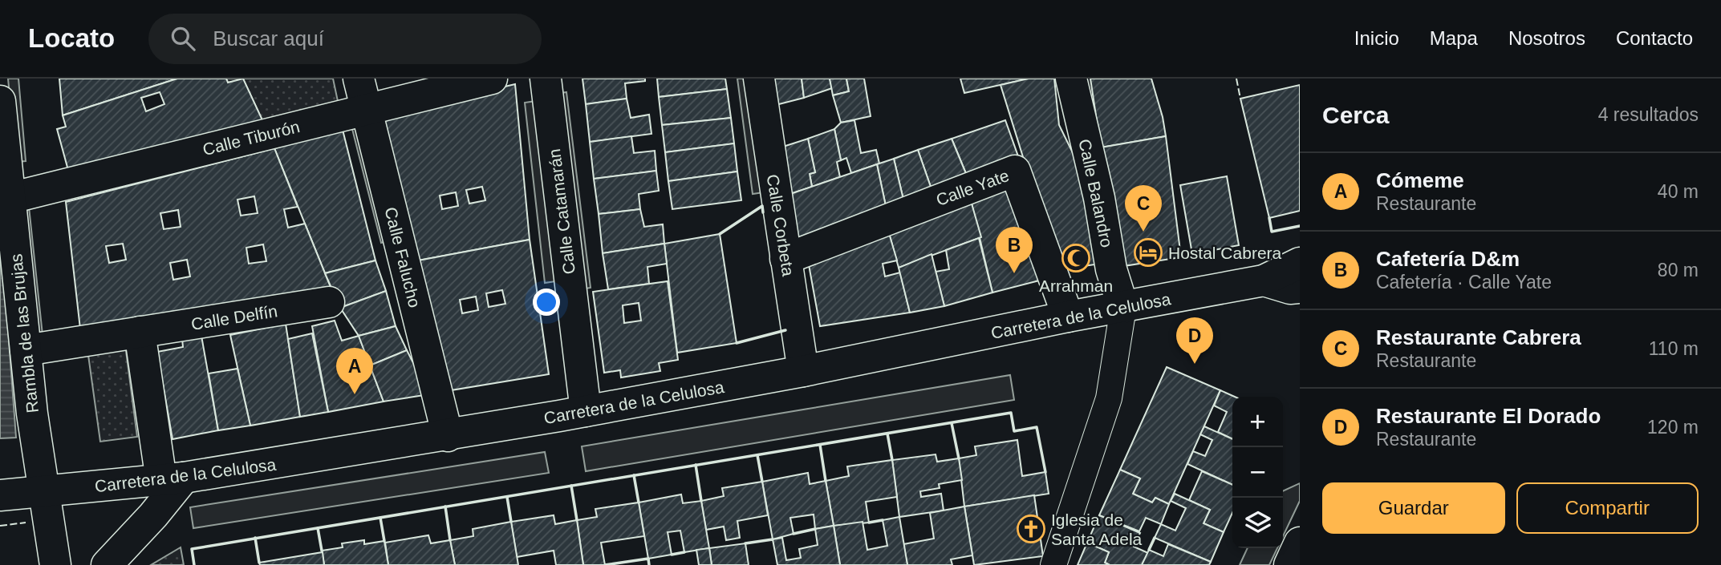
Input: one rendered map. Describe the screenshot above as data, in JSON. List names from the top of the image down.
{
  "streets": {
    "main road": [
      "Calle Tiburón",
      "Calle Yate",
      "Calle Balandro",
      "Calle Catamarán",
      "Calle Corbeta",
      "Calle Falucho",
      "Carretera de la Celulosa",
      "Calle Delfín",
      "Rambla de las Brujas"
    ]
  },
  "crossings": [
    ["Calle Tiburón", "Calle Falucho"],
    ["Calle Tiburón", "Rambla de las Brujas"],
    ["Calle Yate", "Calle Corbeta"],
    ["Calle Yate", "Carretera de la Celulosa"],
    ["Calle Balandro", "Carretera de la Celulosa"],
    ["Calle Catamarán", "Carretera de la Celulosa"],
    ["Calle Corbeta", "Carretera de la Celulosa"],
    ["Calle Falucho", "Carretera de la Celulosa"],
    ["Carretera de la Celulosa", "Rambla de las Brujas"],
    ["Calle Delfín", "Rambla de las Brujas"]
  ],
  "places": {
    "hotel": ["Hostal Cabrera"],
    "mosque": ["Arrahman"],
    "church": ["Iglesia de Santa Adela"]
  },
  "page": {
    "header": "Locato",
    "search": "Buscar aquí",
    "nav": [
      "Inicio",
      "Mapa",
      "Nosotros",
      "Contacto"
    ],
    "heading": ["Cerca", "4 resultados"],
    "list": [
      {
        "mark": "A",
        "name": "Cómeme",
        "note": "Restaurante",
        "value": "40 m"
      },
      {
        "mark": "B",
        "name": "Cafetería D&m",
        "note": "Cafetería · Calle Yate",
        "value": "80 m"
      },
      {
        "mark": "C",
        "name": "Restaurante Cabrera",
        "note": "Restaurante",
        "value": "110 m"
      },
      {
        "mark": "D",
        "name": "Restaurante El Dorado",
        "note": "Restaurante",
        "value": "120 m"
      }
    ],
    "pins": [
      "C",
      "B",
      "D",
      "A"
    ],
    "map_buttons": ["+", "−"],
    "buttons": ["Guardar", "Compartir"]
  }
}
